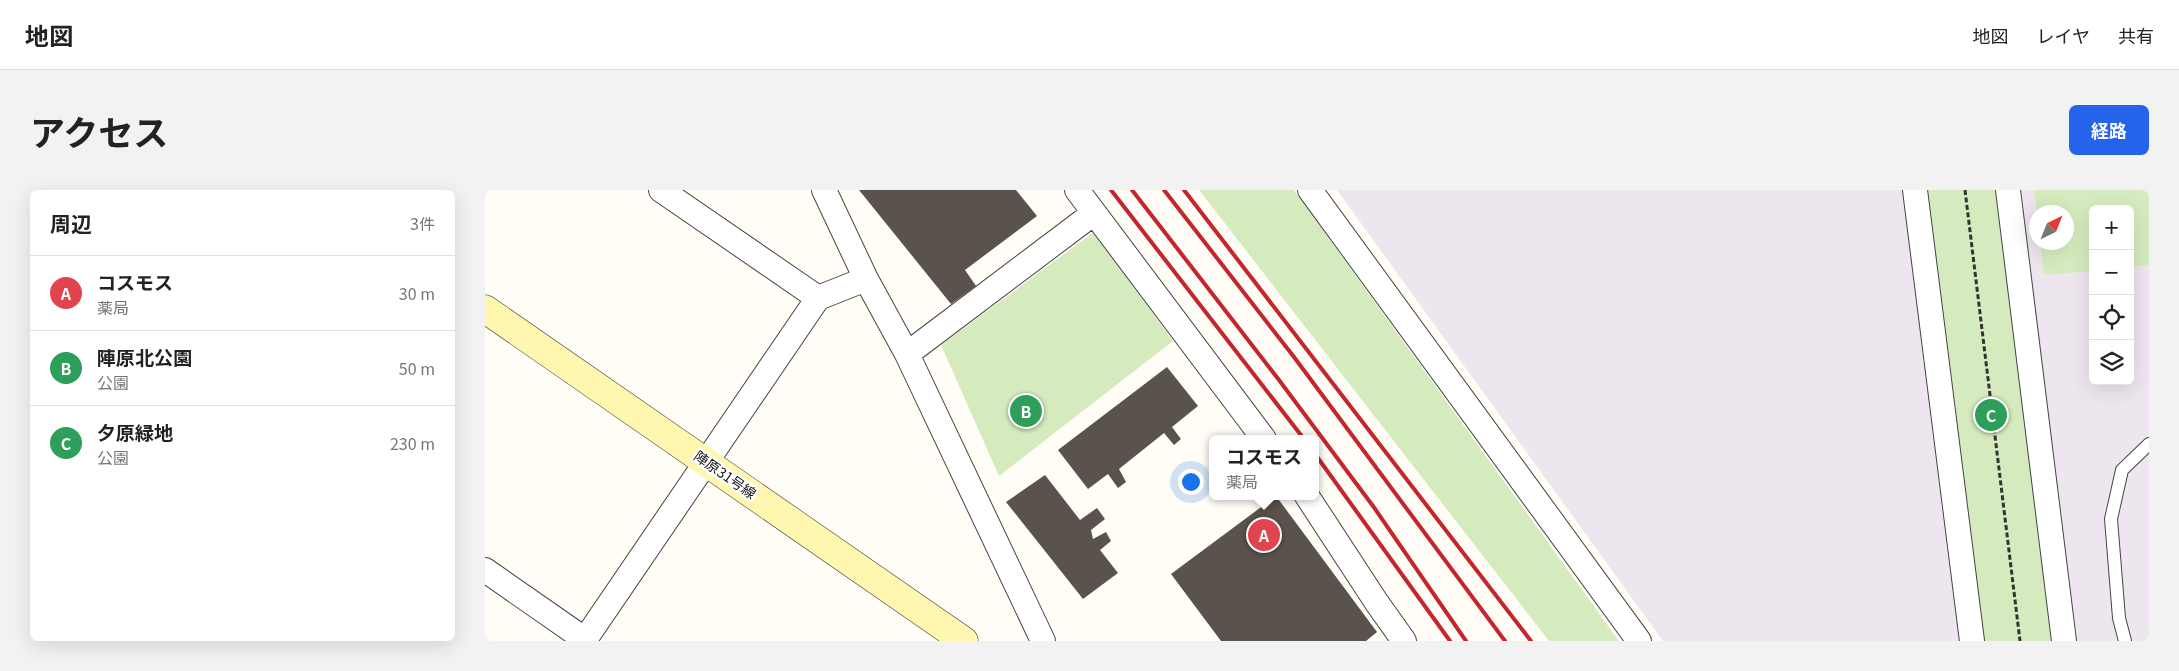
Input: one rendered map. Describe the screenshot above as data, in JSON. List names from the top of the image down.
{
  "streets": {
    "street": ["陣原31号線"]
  },
  "north": "top right",
  "page": {
    "header": "地図",
    "nav": ["地図", "レイヤ", "共有"],
    "title": "アクセス",
    "buttons": "経路",
    "heading": ["周辺", "3件"],
    "map_buttons": ["+", "−"],
    "list": [
      {
        "mark": "A",
        "name": "コスモス",
        "note": "薬局",
        "value": "30 m"
      },
      {
        "mark": "B",
        "name": "陣原北公園",
        "note": "公園",
        "value": "50 m"
      },
      {
        "mark": "C",
        "name": "夕原緑地",
        "note": "公園",
        "value": "230 m"
      }
    ],
    "pins": ["B", "C", "A"],
    "popup": ["コスモス", "薬局"]
  }
}
